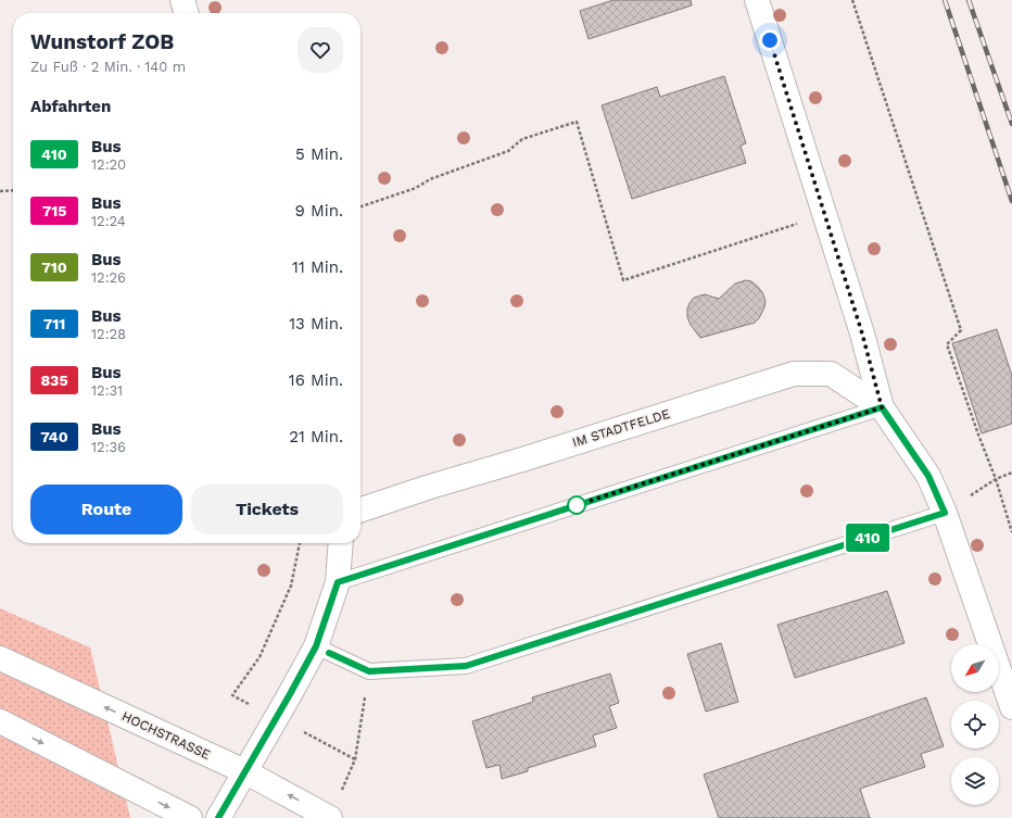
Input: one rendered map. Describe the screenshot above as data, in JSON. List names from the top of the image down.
{
  "streets": {
    "street": ["IM STADTFELDE", "HOCHSTRASSE"]
  },
  "lines": ["bus line 410"],
  "north": "bottom left",
  "page": {
    "on_map": "410",
    "heading": [
      ["Wunstorf ZOB", "Zu Fuß · 2 Min. · 140 m"],
      "Abfahrten"
    ],
    "list": [
      {
        "mark": "410",
        "name": "Bus",
        "note": "12:20",
        "value": "5 Min."
      },
      {
        "mark": "715",
        "name": "Bus",
        "note": "12:24",
        "value": "9 Min."
      },
      {
        "mark": "710",
        "name": "Bus",
        "note": "12:26",
        "value": "11 Min."
      },
      {
        "mark": "711",
        "name": "Bus",
        "note": "12:28",
        "value": "13 Min."
      },
      {
        "mark": "835",
        "name": "Bus",
        "note": "12:31",
        "value": "16 Min."
      },
      {
        "mark": "740",
        "name": "Bus",
        "note": "12:36",
        "value": "21 Min."
      }
    ],
    "buttons": ["Route", "Tickets"]
  }
}
